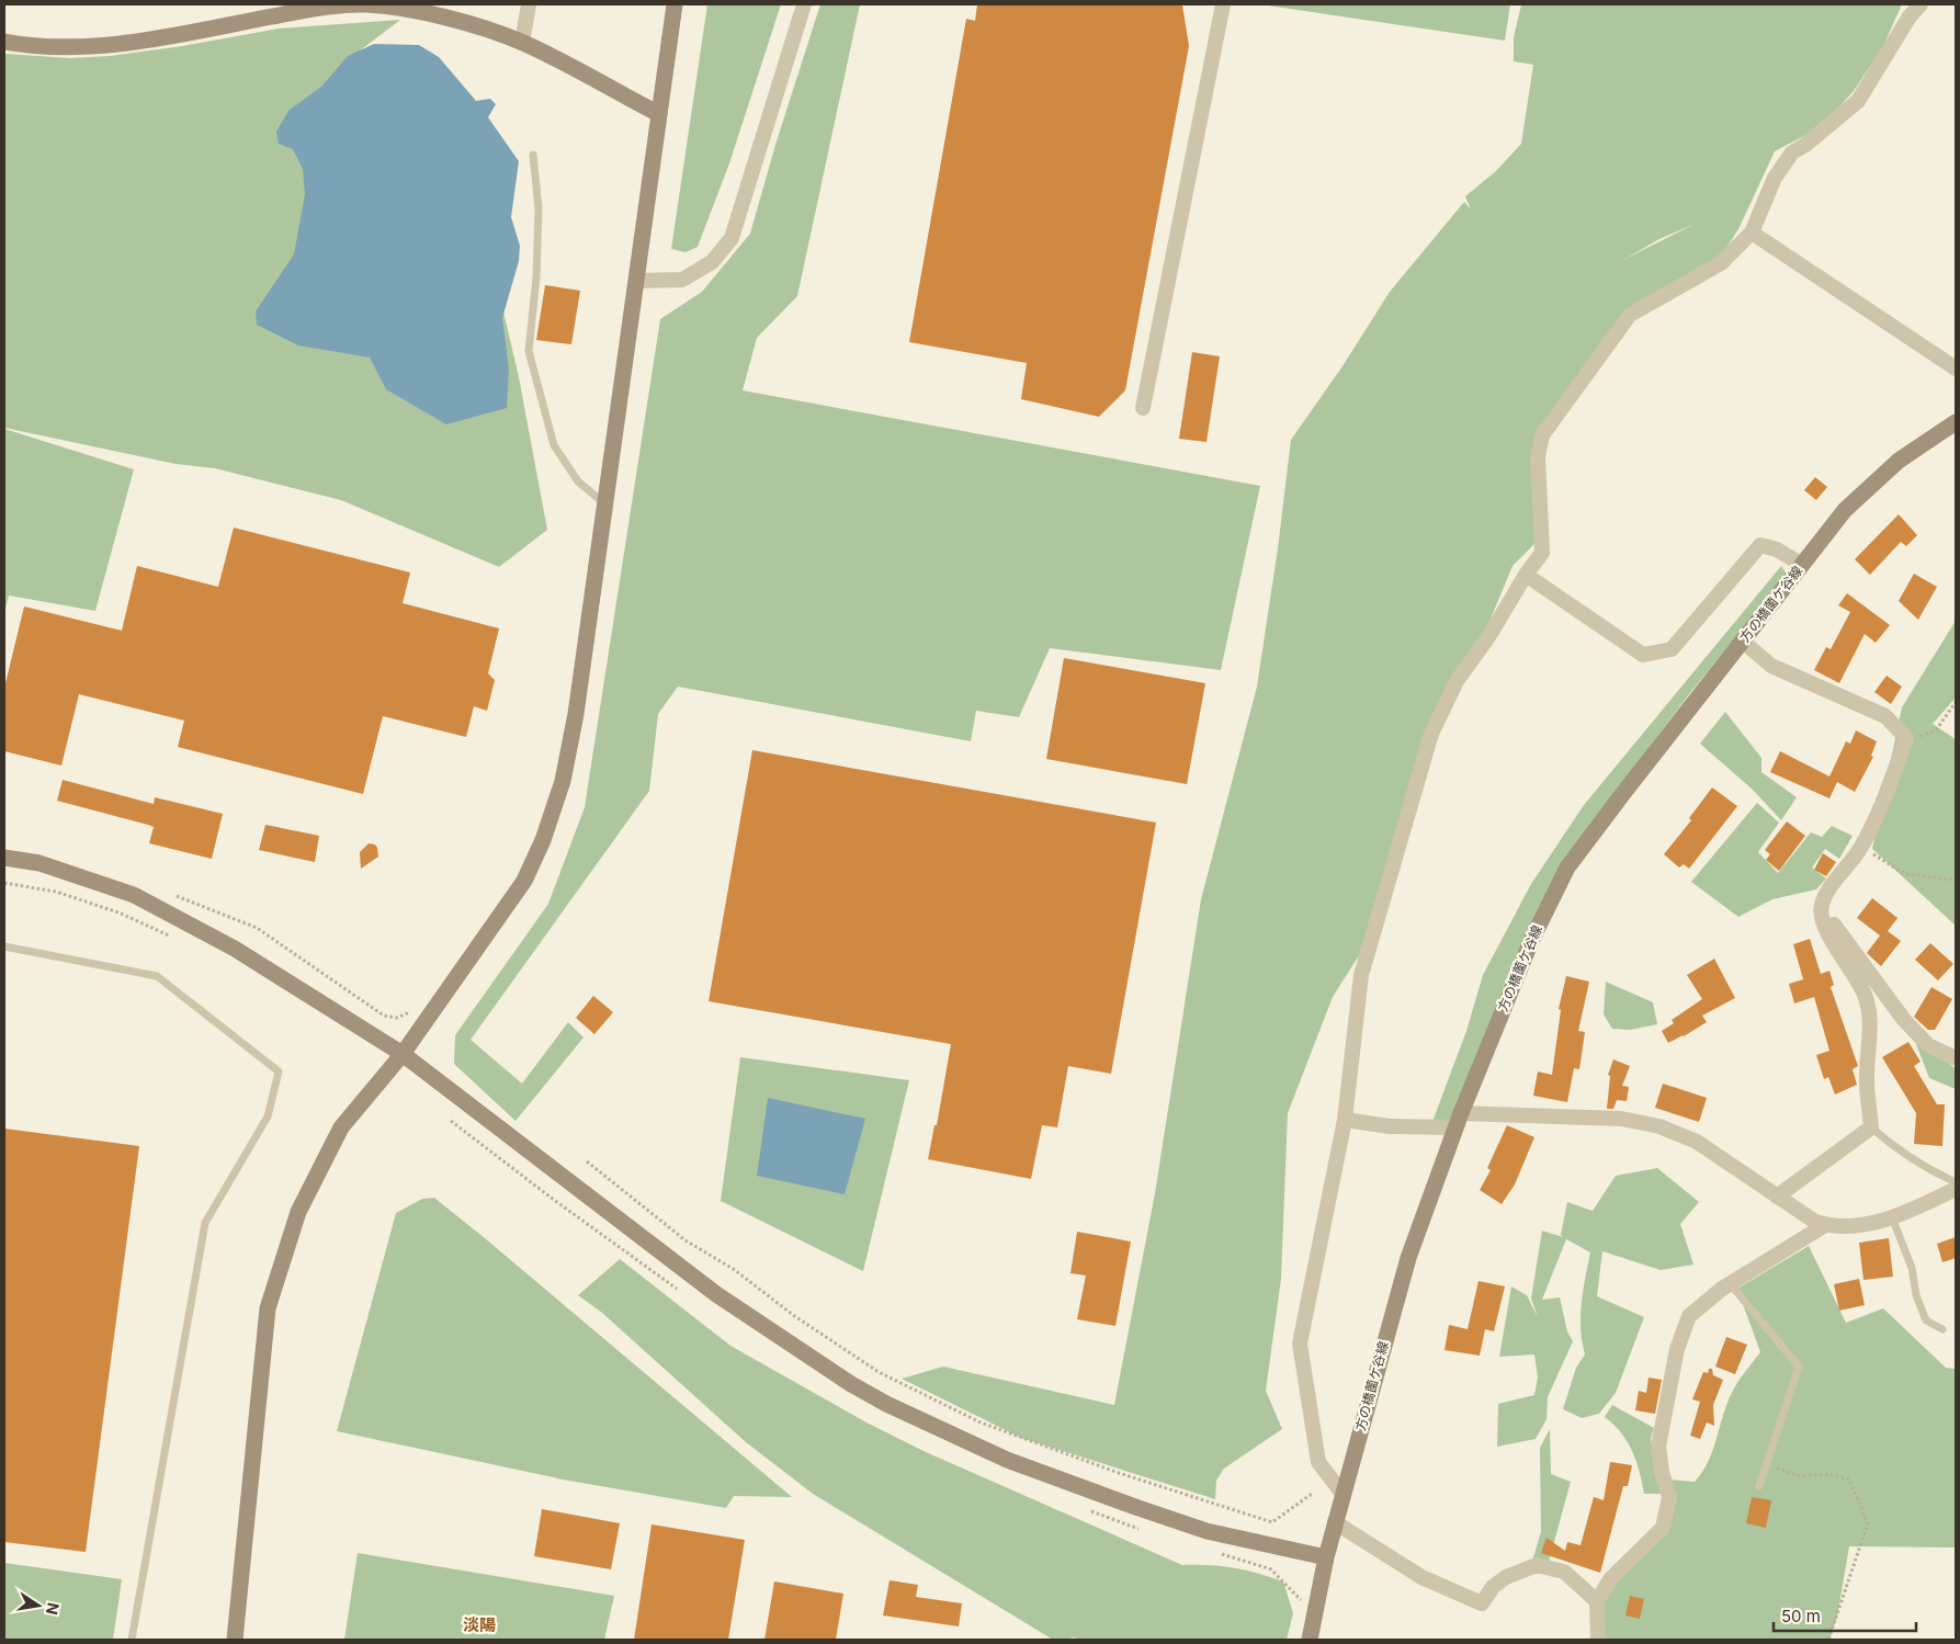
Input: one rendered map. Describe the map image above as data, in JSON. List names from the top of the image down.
{
  "streets": {
    "street": ["方の橋薗ケ谷線"]
  },
  "districts": ["淡陽"],
  "scale_bar": "50 m",
  "north": "right"
}
